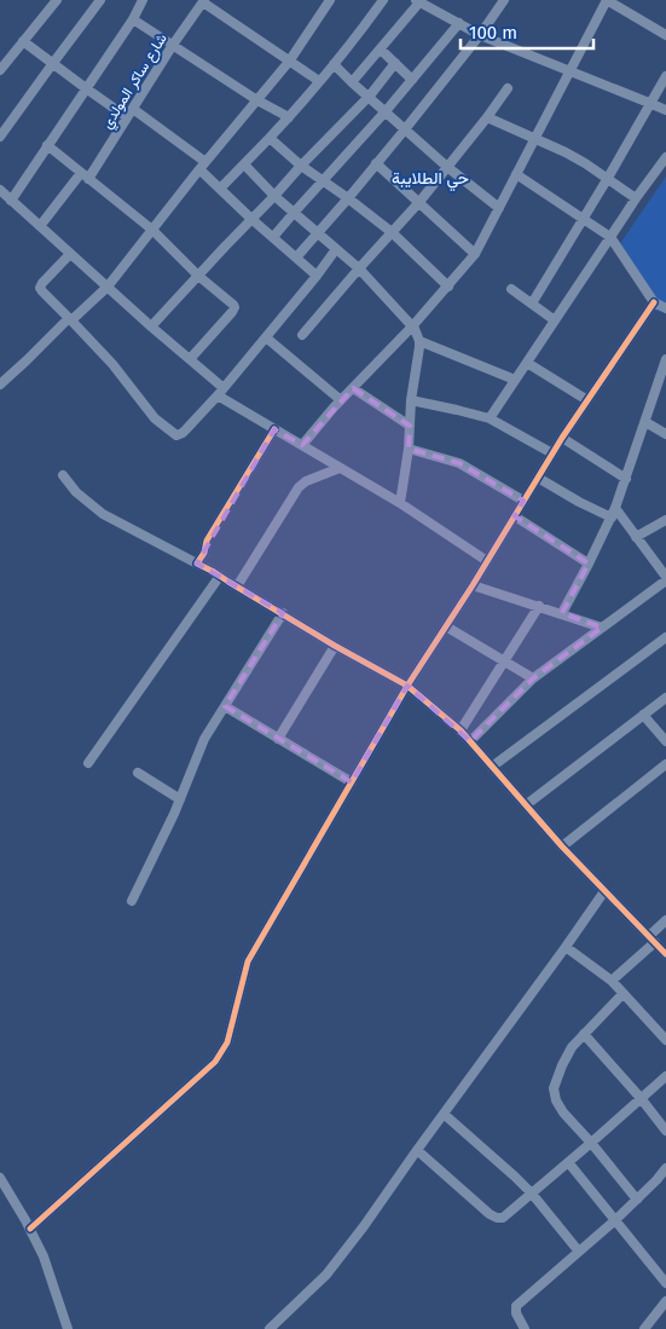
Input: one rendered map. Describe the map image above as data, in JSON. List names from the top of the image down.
{
  "streets": {
    "street": ["شارع ساكر المولدي"]
  },
  "districts": ["حي الطلايبة"],
  "scale_bar": "100 m"
}
